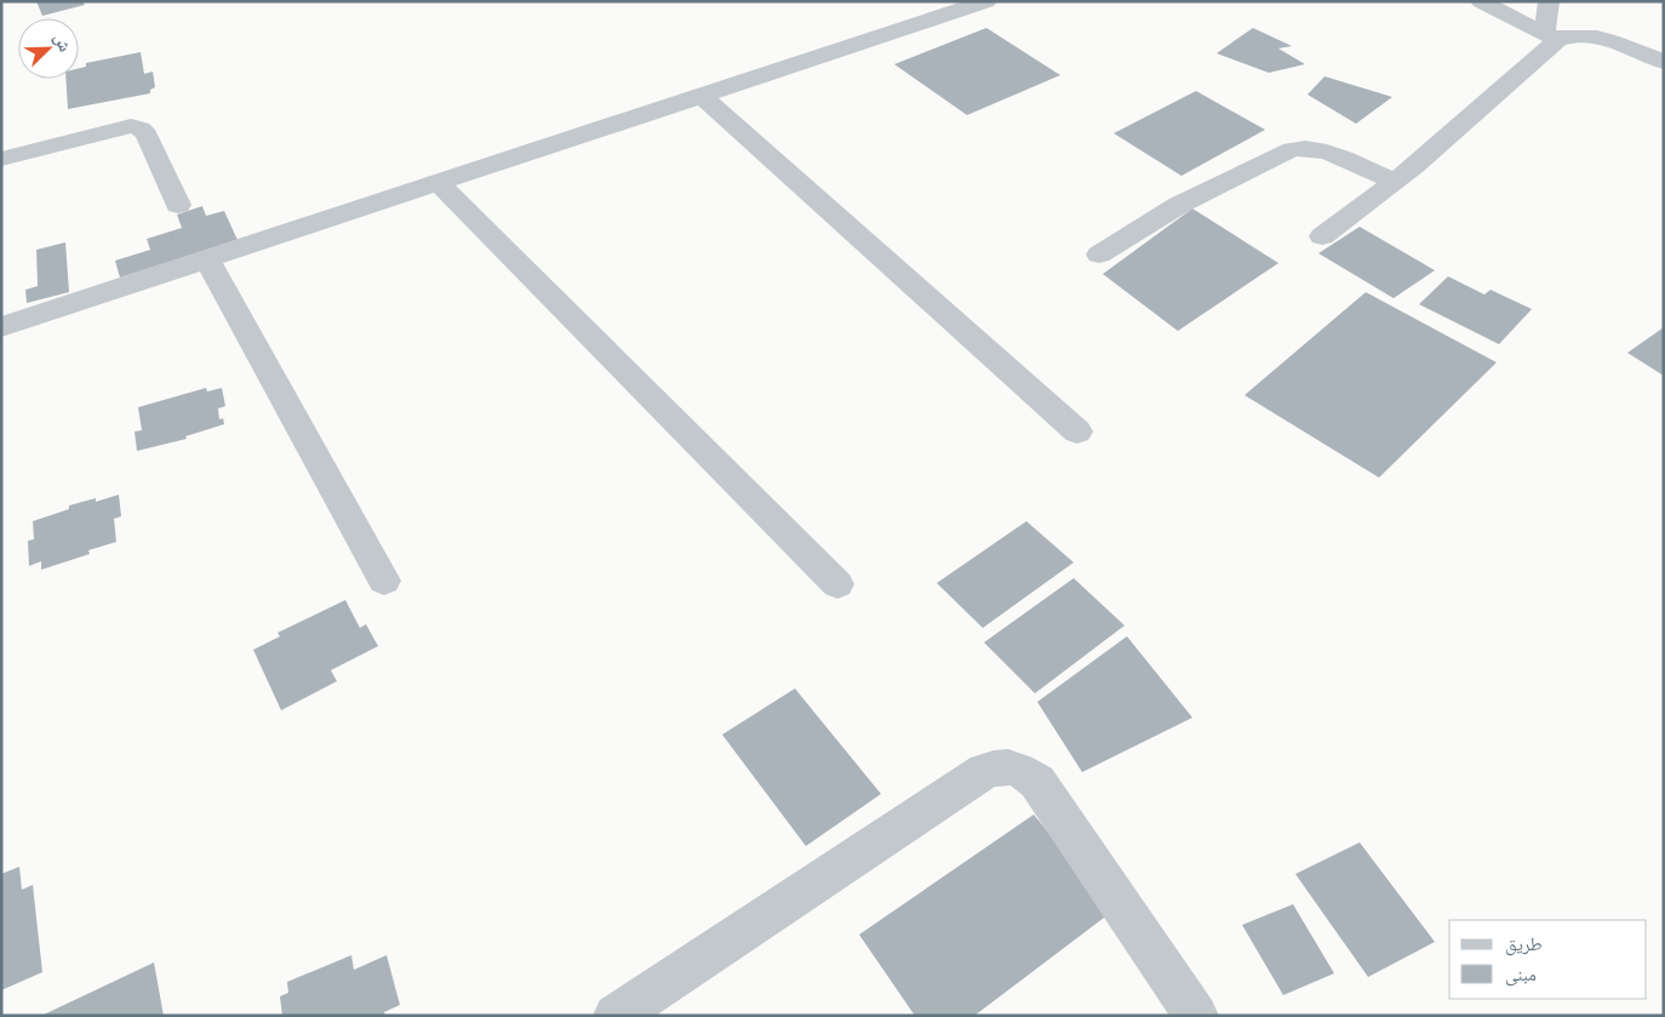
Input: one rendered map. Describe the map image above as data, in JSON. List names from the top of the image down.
{
  "legend": ["طريق", "مبنى"],
  "north": "top right"
}
